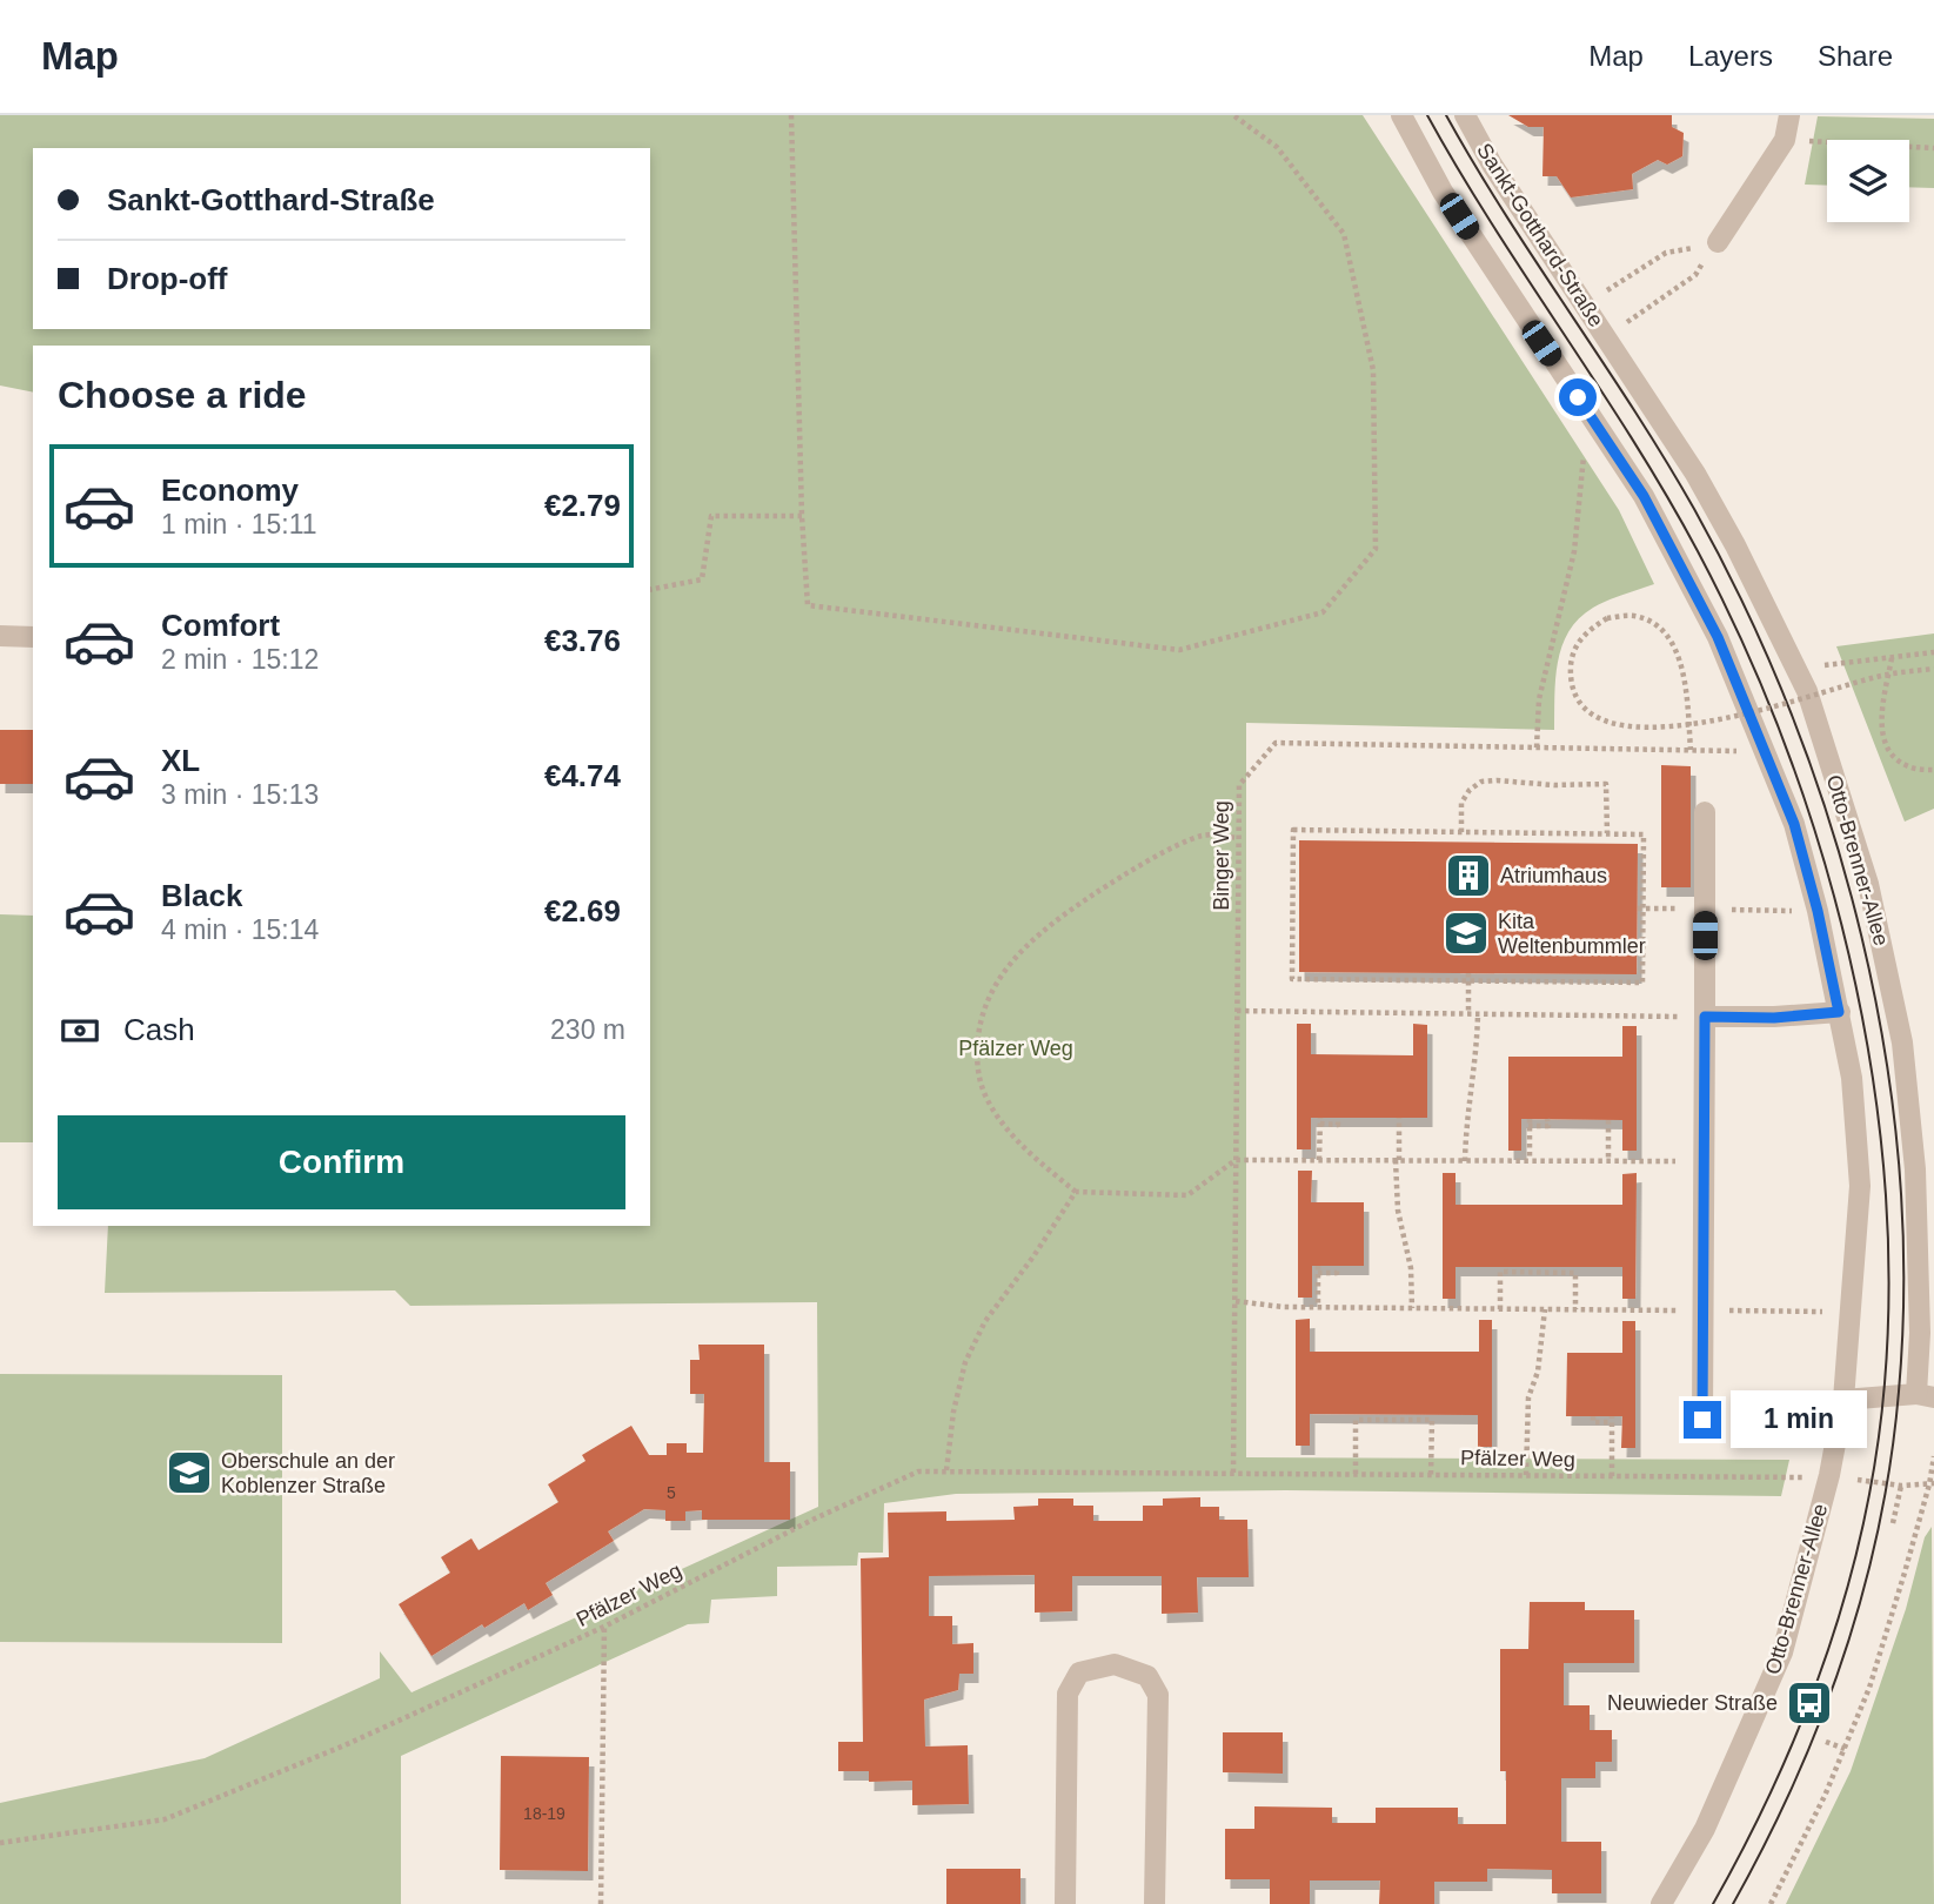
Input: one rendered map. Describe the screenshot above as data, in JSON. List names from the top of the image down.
{
  "streets": {
    "street": ["Sankt-Gotthard-Straße", "Otto-Brenner-Allee"],
    "path": ["Binger Weg", "Pfälzer Weg"]
  },
  "crossings": [
    ["Sankt-Gotthard-Straße", "Otto-Brenner-Allee"],
    ["Binger Weg", "Otto-Brenner-Allee"],
    ["Binger Weg", "Pfälzer Weg"],
    ["Otto-Brenner-Allee", "Pfälzer Weg"]
  ],
  "parks": ["Pfälzer Weg"],
  "places": {
    "building": ["Atriumhaus"],
    "school or university": ["Kita Weltenbummler", "Oberschule an der Koblenzer Straße"],
    "bus stop": ["Neuwieder Straße"]
  },
  "house_numbers": ["5", "18-19"],
  "page": {
    "header": "Map",
    "nav": ["Map", "Layers", "Share"],
    "banner": ["Sankt-Gotthard-Straße", "Drop-off"],
    "heading": "Choose a ride",
    "list": [
      {
        "name": "Economy",
        "note": "1 min · 15:11",
        "value": "€2.79"
      },
      {
        "name": "Comfort",
        "note": "2 min · 15:12",
        "value": "€3.76"
      },
      {
        "name": "XL",
        "note": "3 min · 15:13",
        "value": "€4.74"
      },
      {
        "name": "Black",
        "note": "4 min · 15:14",
        "value": "€2.69"
      }
    ],
    "pay": ["Cash", "230 m"],
    "buttons": "Confirm",
    "bubble": "1 min"
  }
}
